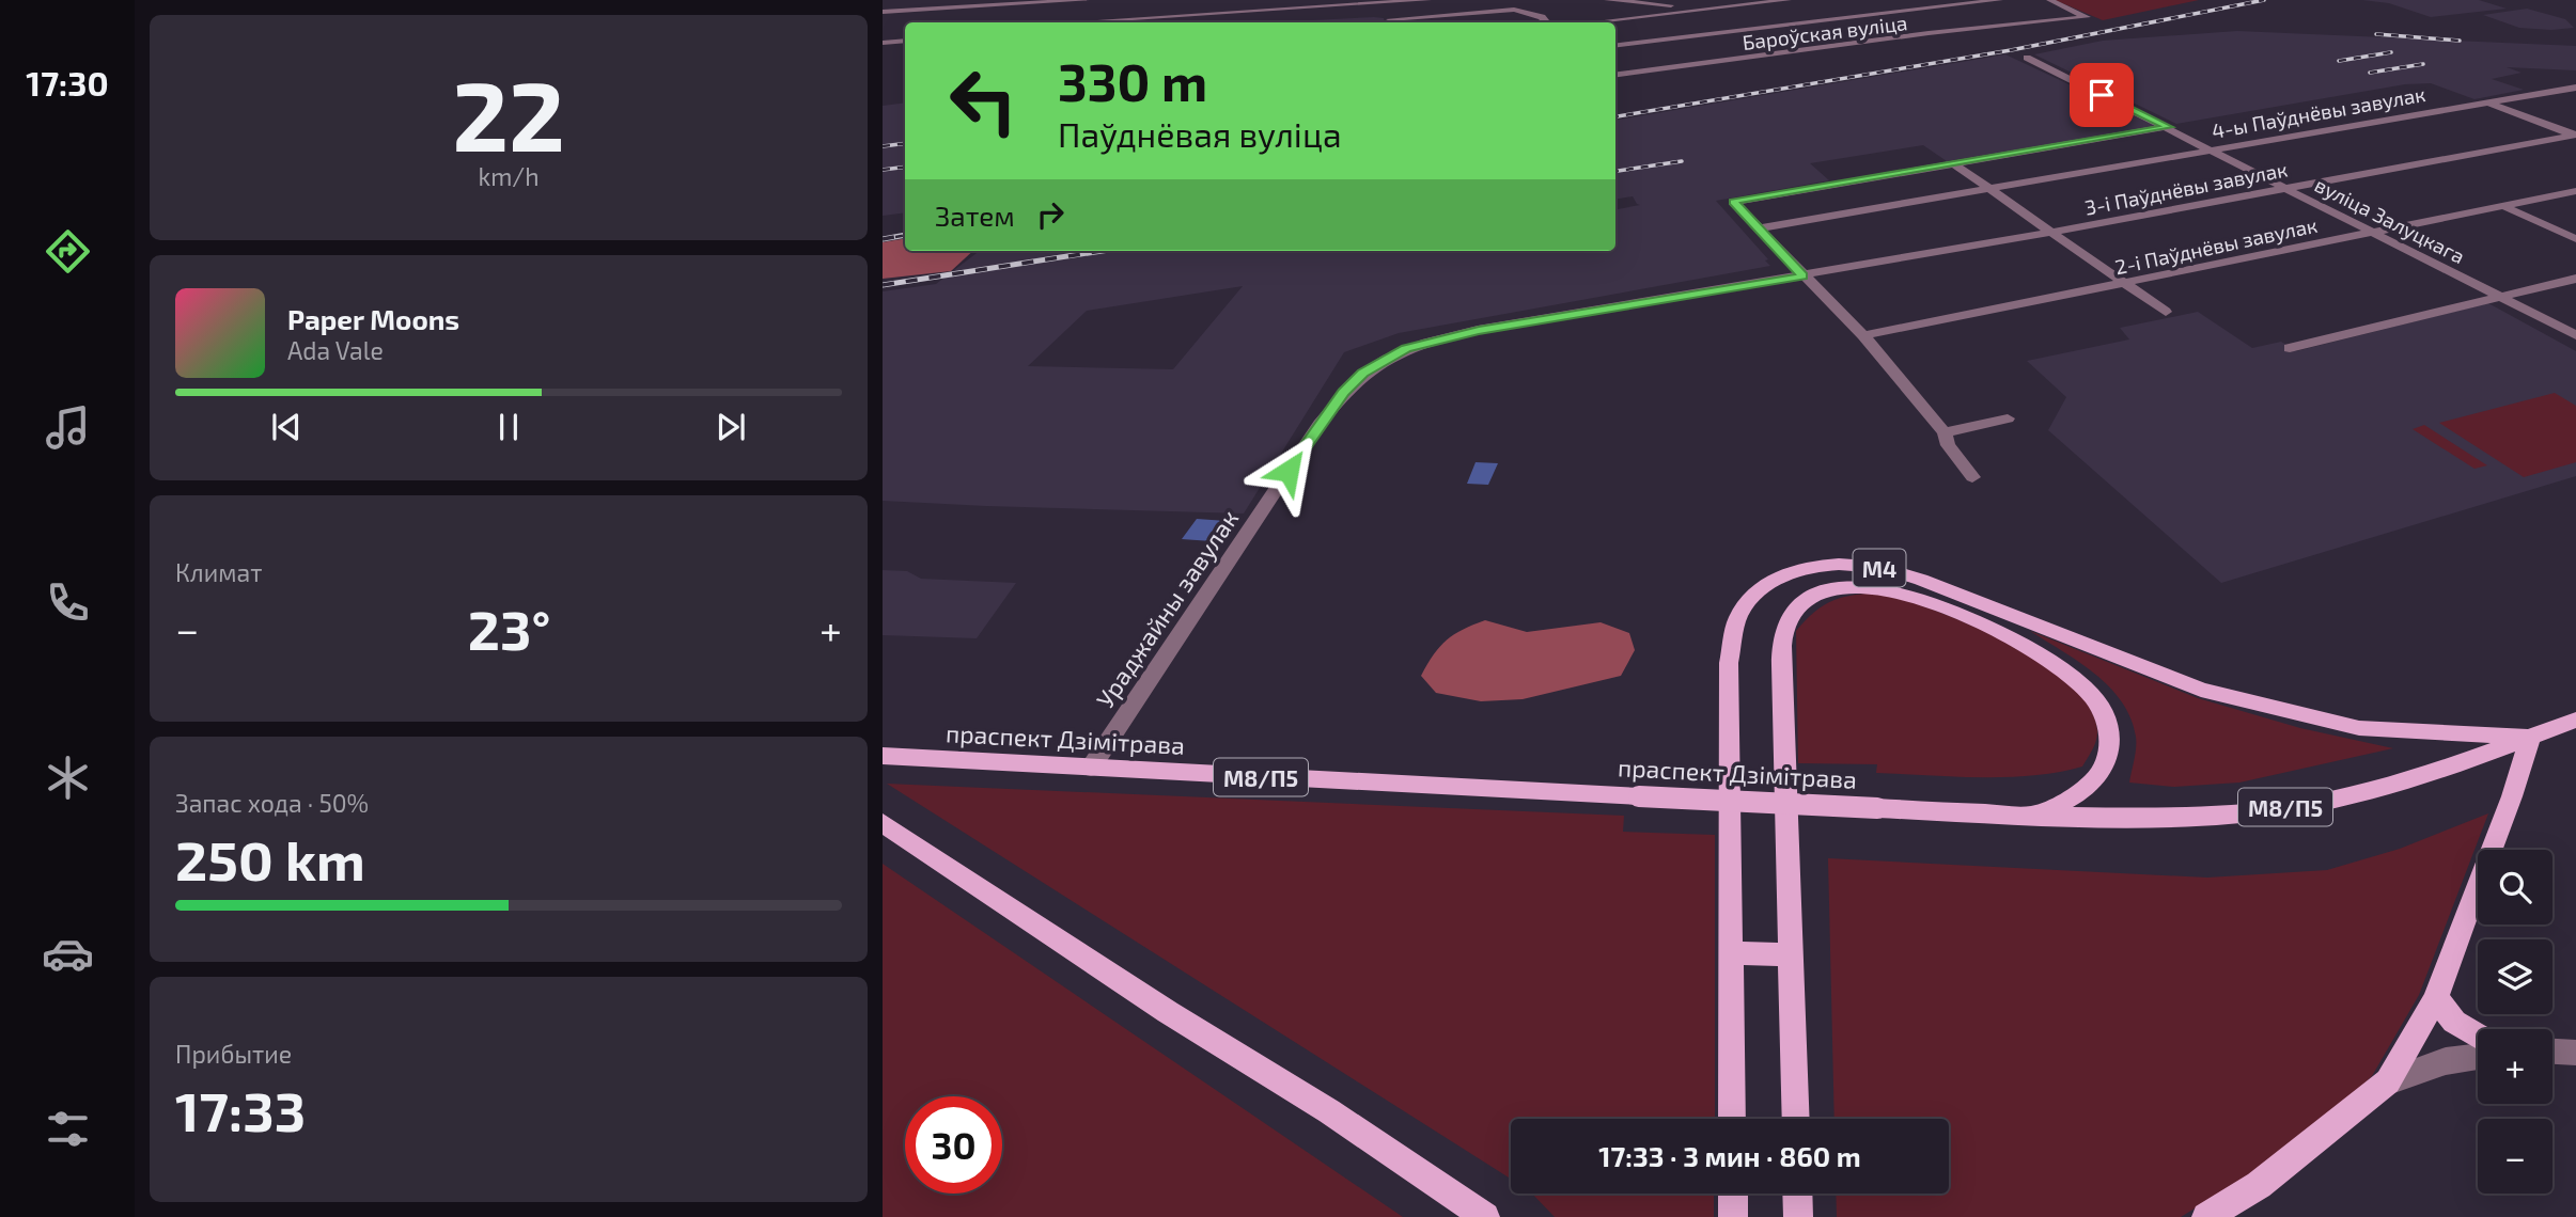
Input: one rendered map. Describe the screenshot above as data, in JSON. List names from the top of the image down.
{
  "streets": {
    "main road": ["М4", "праспект Дзімітрава", "М8/П5"],
    "street": [
      "Бароўская вуліца",
      "4-ы Паўднёвы завулак",
      "3-і Паўднёвы завулак",
      "вуліца Залуцкага",
      "2-і Паўднёвы завулак",
      "Ураджайны завулак"
    ]
  },
  "crossings": [
    ["4-ы Паўднёвы завулак", "вуліца Залуцкага"],
    ["3-і Паўднёвы завулак", "вуліца Залуцкага"],
    ["3-і Паўднёвы завулак", "Ураджайны завулак"],
    ["вуліца Залуцкага", "2-і Паўднёвы завулак"],
    ["М4", "праспект Дзімітрава"],
    ["Ураджайны завулак", "праспект Дзімітрава"]
  ],
  "page": {
    "tabs": "17:30",
    "tile": [
      ["22", "km/h"],
      "Климат",
      ["Запас хода · 50%", "250 km"],
      ["Прибытие", "17:33"]
    ],
    "turn": ["330 m", "Паўднёвая вуліца"],
    "then": "Затем",
    "song": ["Paper Moons", "Ada Vale"],
    "heat": ["−", "23°", "+"],
    "map_buttons": ["+", "−"],
    "limit": "30",
    "trip": "17:33 · 3 мин · 860 m"
  }
}
